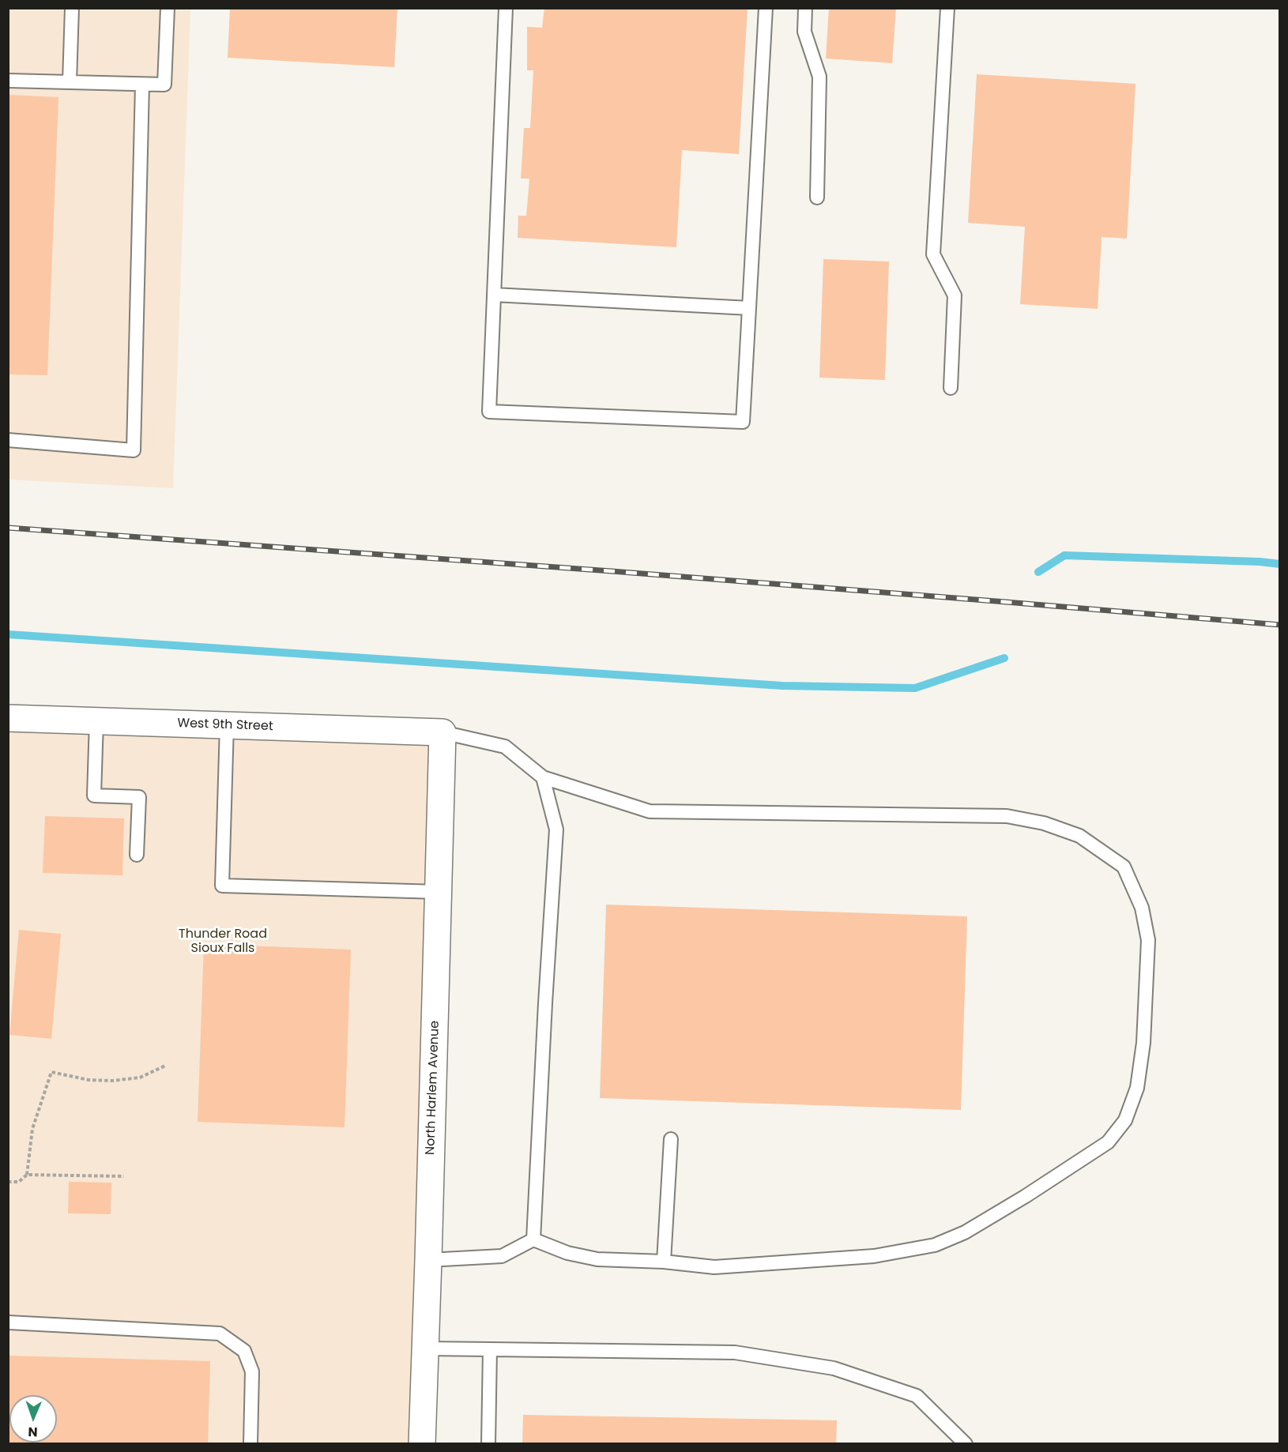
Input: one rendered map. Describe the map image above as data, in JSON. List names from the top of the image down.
{
  "streets": {
    "street": ["West 9th Street", "North Harlem Avenue"]
  },
  "crossings": [
    ["West 9th Street", "North Harlem Avenue"]
  ],
  "parks": ["Thunder Road Sioux Falls"],
  "north": "bottom"
}
